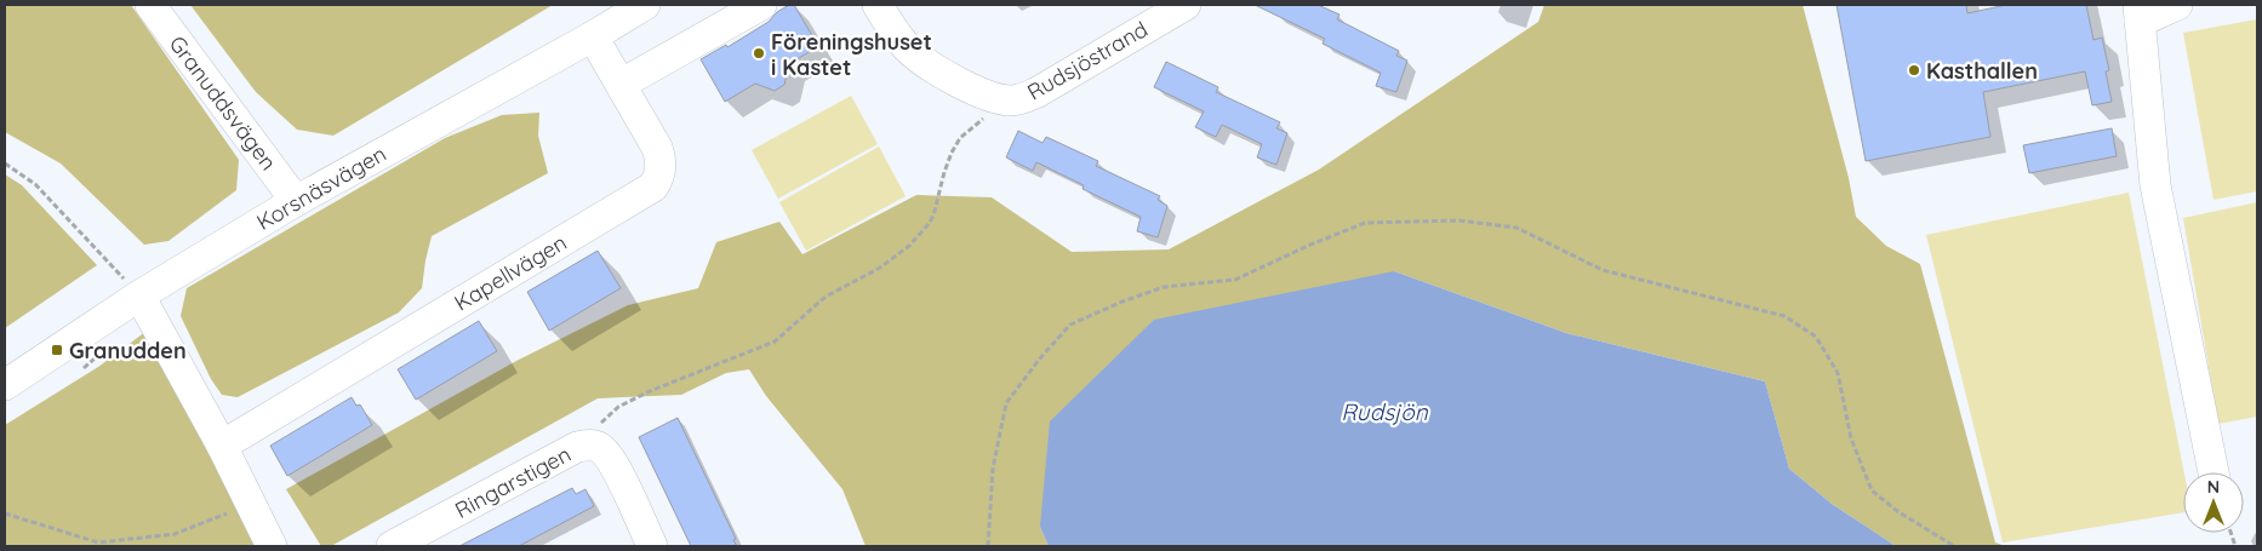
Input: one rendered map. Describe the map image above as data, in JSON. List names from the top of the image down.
{
  "streets": {
    "street": [
      "Rudsjöstrand",
      "Granuddsvägen",
      "Korsnäsvägen",
      "Kapellvägen",
      "Ringarstigen"
    ]
  },
  "crossings": [
    ["Granuddsvägen", "Korsnäsvägen"],
    ["Korsnäsvägen", "Kapellvägen"]
  ],
  "water": ["Rudsjön"],
  "places": {
    "other": ["Föreningshuset i Kastet", "Kasthallen"],
    "transit": ["Granudden"]
  },
  "north": "top"
}
